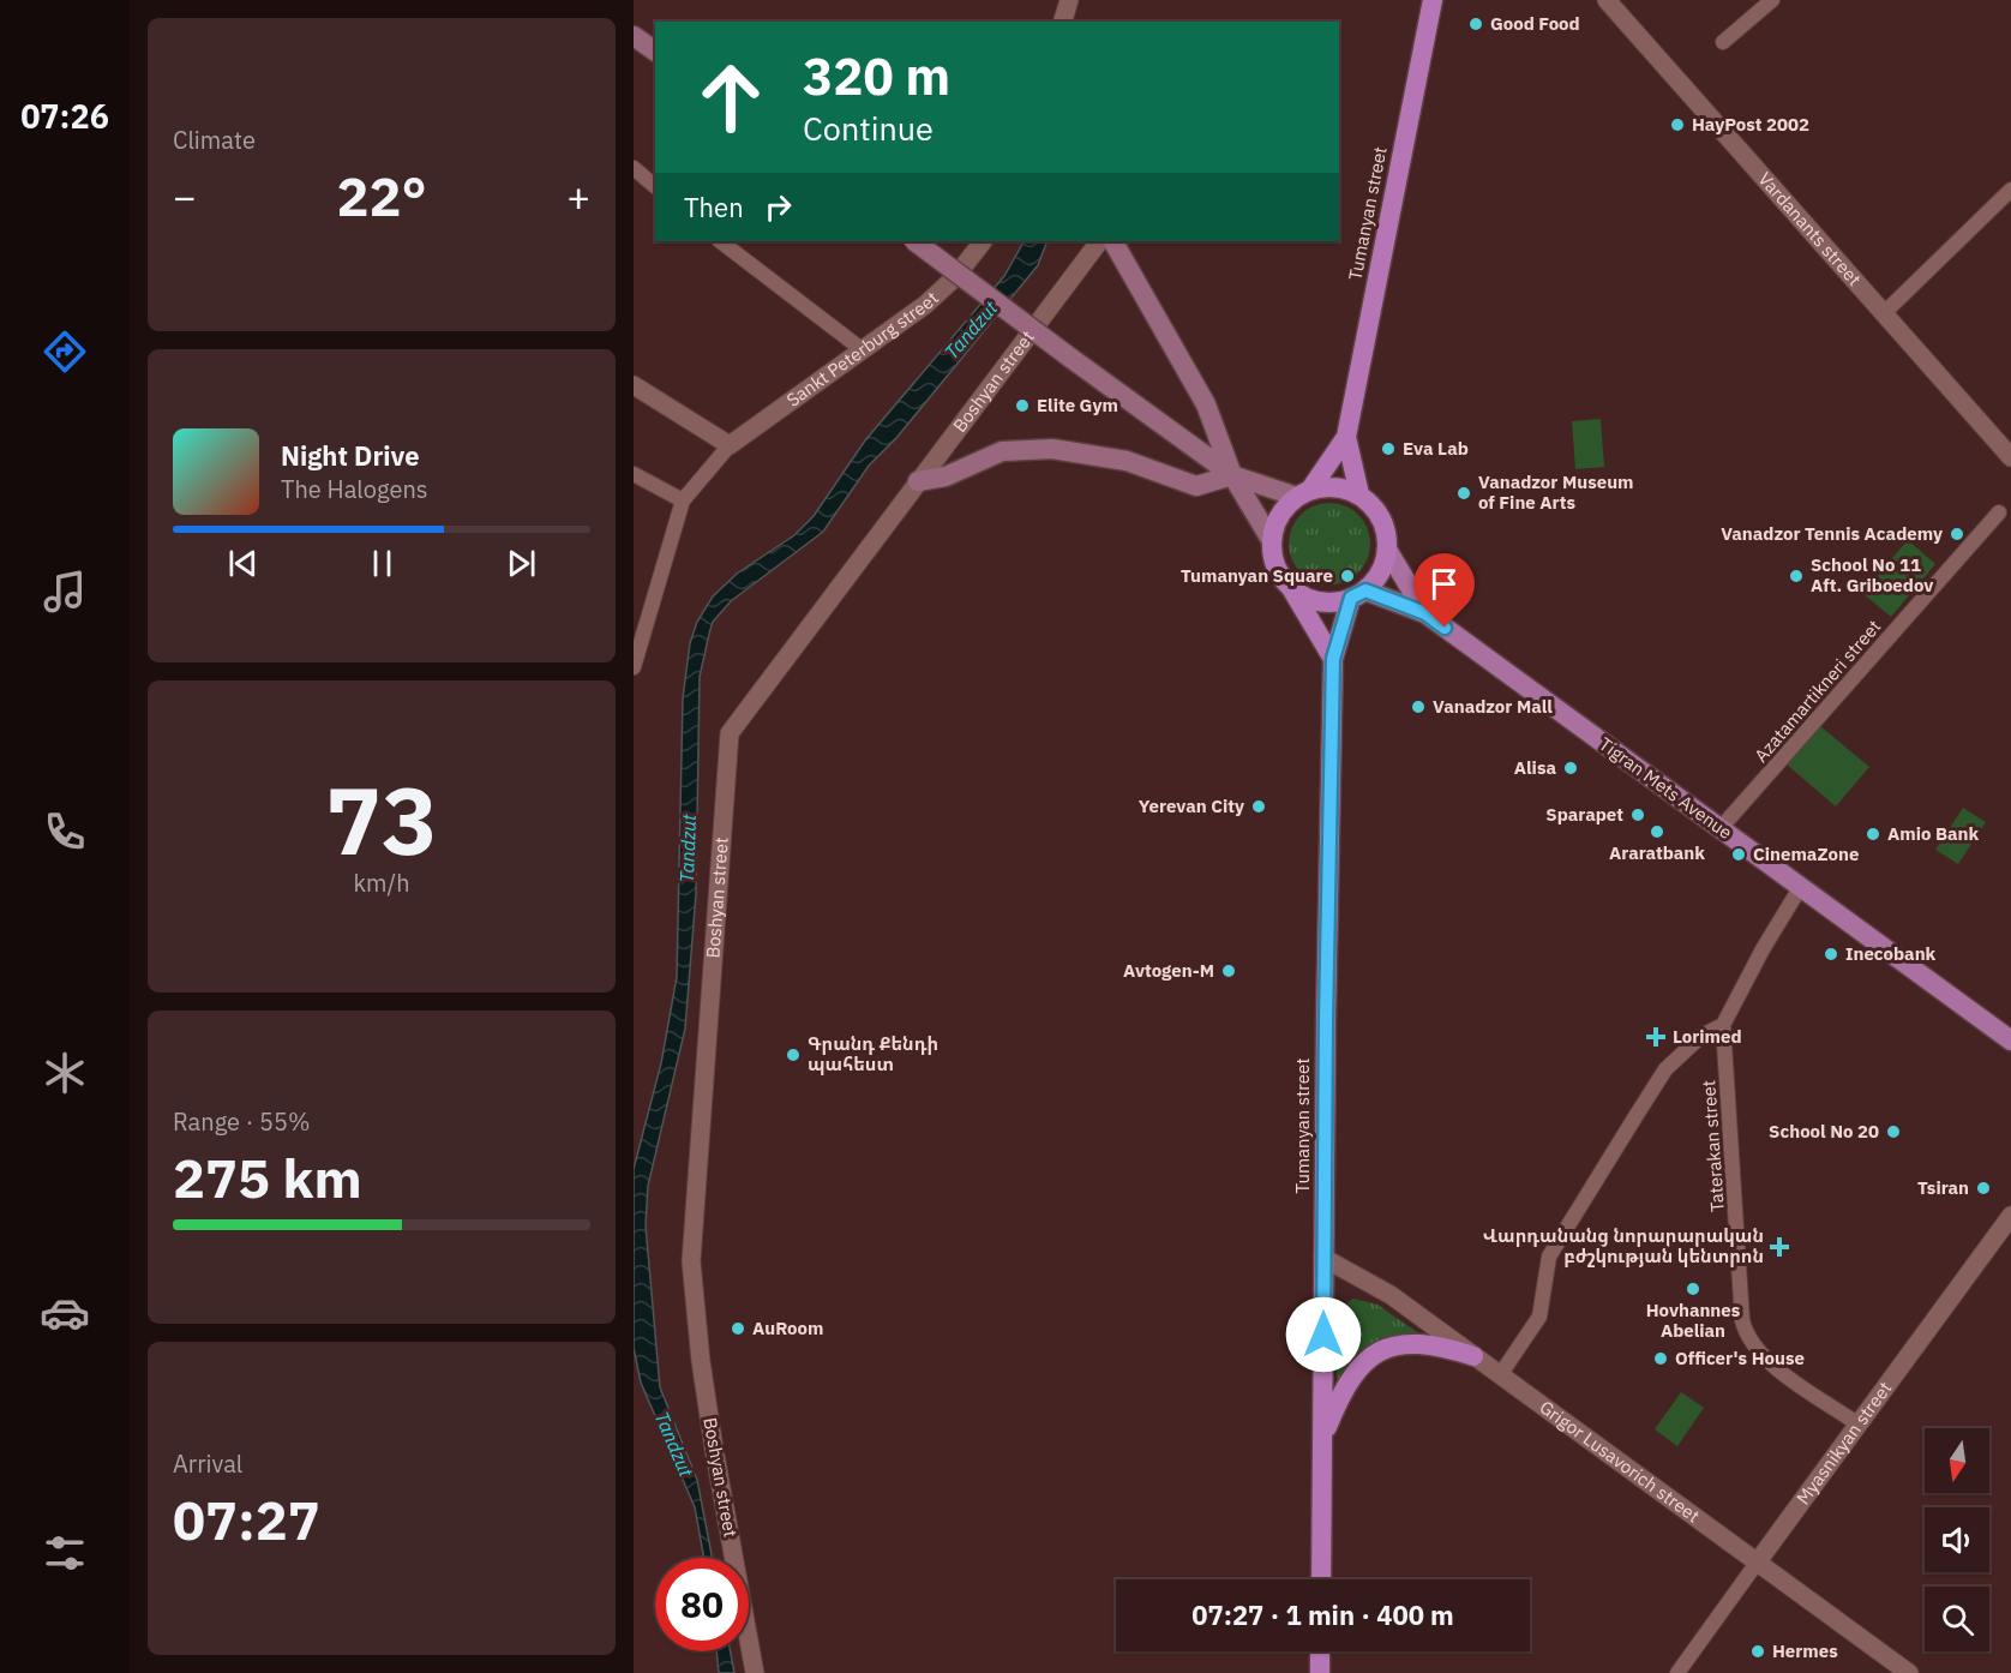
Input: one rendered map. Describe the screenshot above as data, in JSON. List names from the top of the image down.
{
  "streets": {
    "highway": ["Tumanyan street"],
    "main road": ["Tigran Mets Avenue"],
    "street": [
      "Vardanants street",
      "Sankt Peterburg street",
      "Boshyan street",
      "Azatamartikneri street",
      "Taterakan street",
      "Myasnikyan street",
      "Grigor Lusavorich street"
    ]
  },
  "crossings": [
    ["Tumanyan street", "Tigran Mets Avenue"],
    ["Tumanyan street", "Grigor Lusavorich street"],
    ["Azatamartikneri street", "Tigran Mets Avenue"],
    ["Taterakan street", "Myasnikyan street"],
    ["Myasnikyan street", "Grigor Lusavorich street"]
  ],
  "water": ["Tandzut"],
  "places": {
    "other": [
      "Good Food",
      "HayPost 2002",
      "Elite Gym",
      "Eva Lab",
      "Vanadzor Museum of Fine Arts",
      "Vanadzor Tennis Academy",
      "Tumanyan Square",
      "School No 11 Aft. Griboedov",
      "Vanadzor Mall",
      "Alisa",
      "Yerevan City",
      "Sparapet",
      "Araratbank",
      "Amio Bank",
      "CinemaZone",
      "Inecobank",
      "Avtogen-M",
      "Գրանդ Քենդի պահեստ",
      "School No 20",
      "Tsiran",
      "Hovhannes Abelian",
      "AuRoom",
      "Officer's House",
      "Hermes"
    ],
    "health": ["Lorimed", "Վարդանանց նորարարական բժշկության կենտրոն"]
  },
  "north": "bottom",
  "page": {
    "tabs": "07:26",
    "tile": [
      "Climate",
      ["73", "km/h"],
      ["Range · 55%", "275 km"],
      ["Arrival", "07:27"]
    ],
    "turn": ["320 m", "Continue"],
    "heat": ["−", "22°", "+"],
    "then": "Then",
    "song": ["Night Drive", "The Halogens"],
    "limit": "80",
    "trip": "07:27 · 1 min · 400 m"
  }
}
